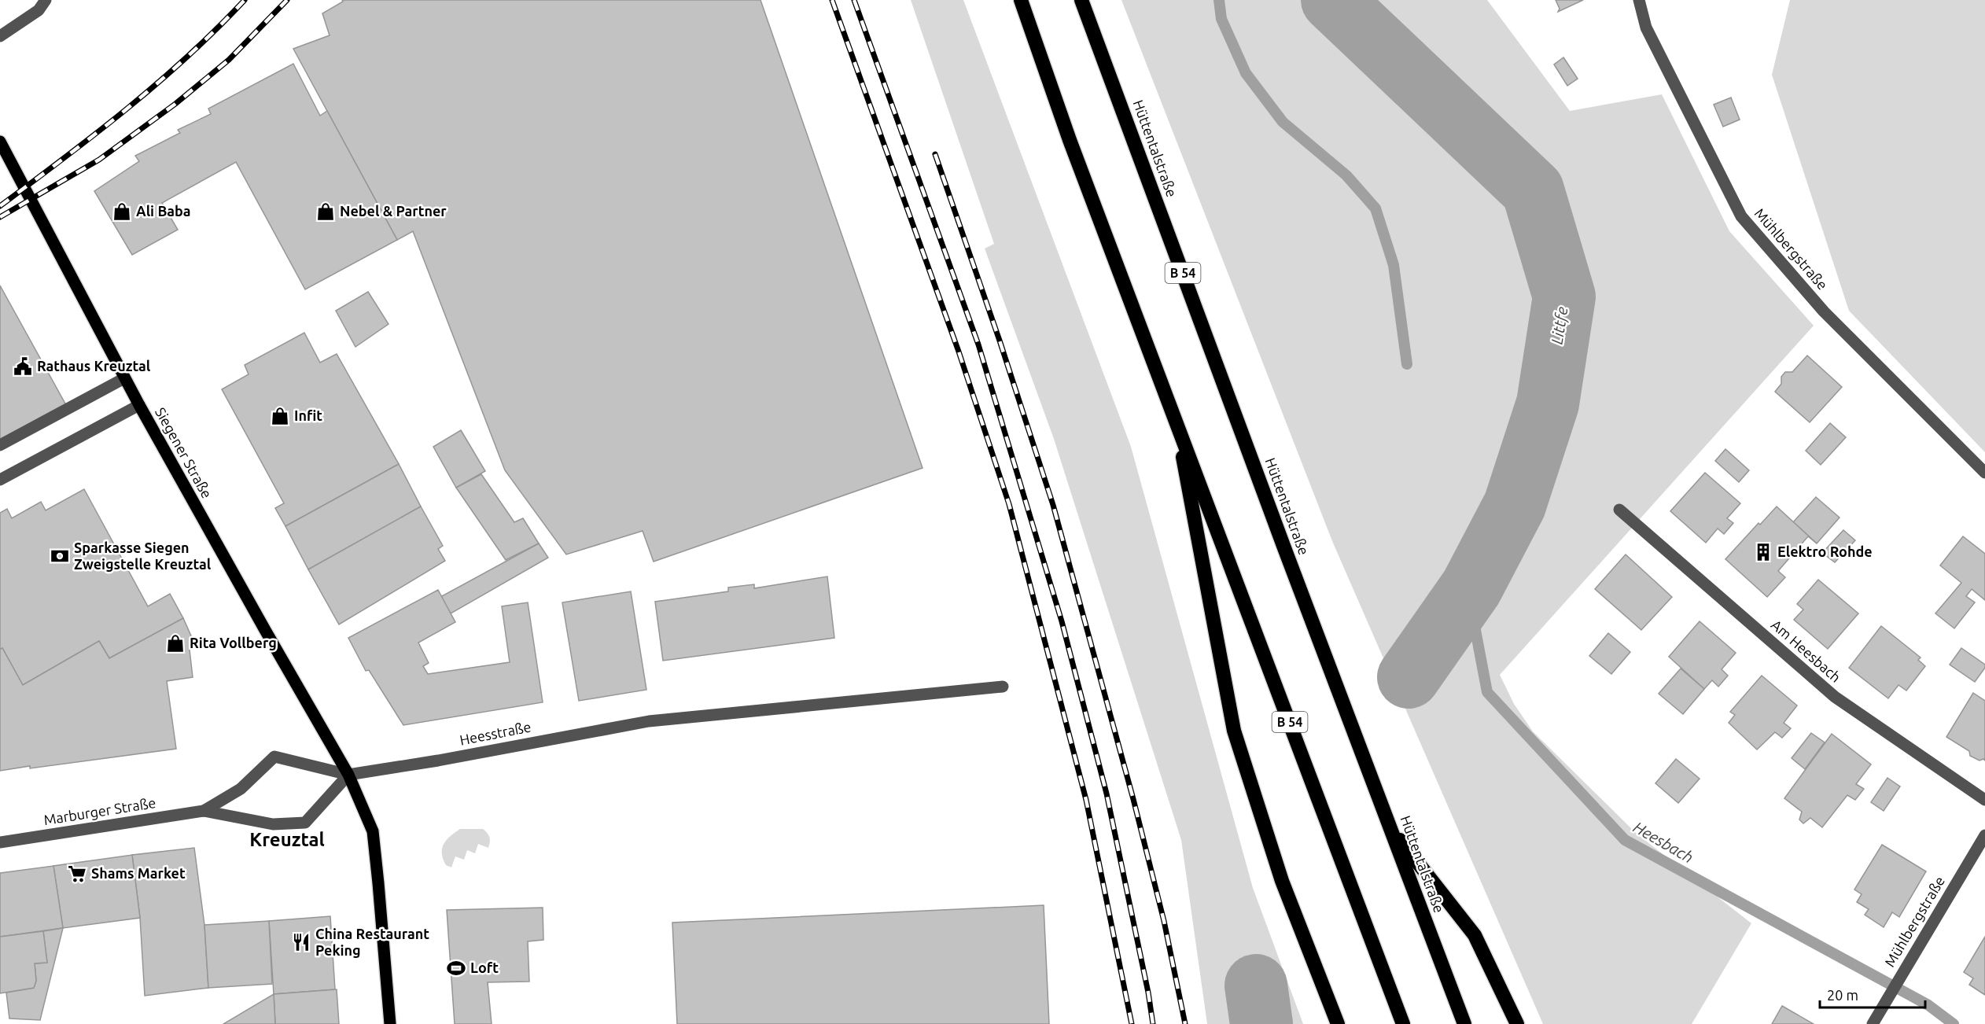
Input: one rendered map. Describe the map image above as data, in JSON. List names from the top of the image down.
{
  "streets": {
    "highway": ["Hüttentalstraße", "B 54"],
    "main road": ["Siegener Straße"],
    "street": [
      "Mühlbergstraße",
      "Am Heesbach",
      "Heesstraße",
      "Marburger Straße"
    ]
  },
  "crossings": [
    ["Siegener Straße", "Heesstraße"],
    ["Siegener Straße", "Marburger Straße"],
    ["Heesstraße", "Marburger Straße"]
  ],
  "districts": ["Kreuztal"],
  "water": ["Littfe", "Heesbach"],
  "places": {
    "shop": [
      "Ali Baba",
      "Nebel & Partner",
      "Infit",
      "Rita Vollberg"
    ],
    "public building": ["Rathaus Kreuztal"],
    "building": ["Elektro Rohde"],
    "bank": ["Sparkasse Siegen Zweigstelle Kreuztal"],
    "supermarket": ["Shams Market"],
    "restaurant": ["China Restaurant Peking"],
    "sports": ["Loft"]
  },
  "scale_bar": "20 m"
}
